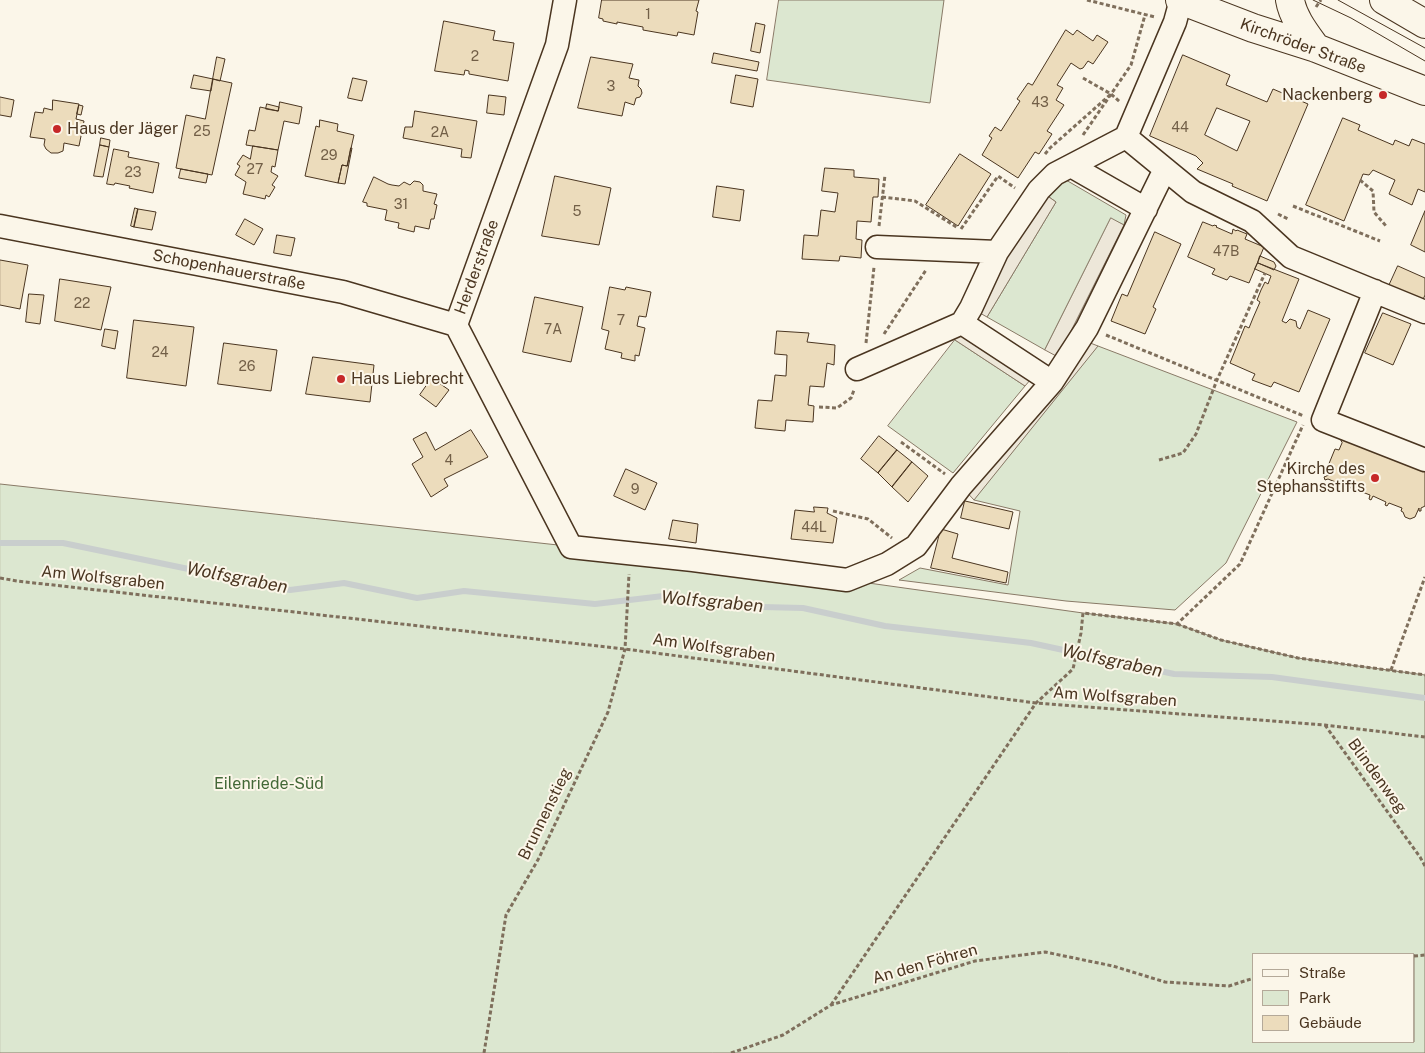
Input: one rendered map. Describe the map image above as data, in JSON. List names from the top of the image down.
{
  "streets": {
    "main road": ["Kirchröder Straße"],
    "street": ["Herderstraße", "Schopenhauerstraße"],
    "path": [
      "Am Wolfsgraben",
      "Blindenweg",
      "Brunnenstieg",
      "An den Föhren"
    ]
  },
  "crossings": [
    ["Herderstraße", "Schopenhauerstraße"],
    ["Am Wolfsgraben", "Blindenweg"],
    ["Am Wolfsgraben", "Brunnenstieg"]
  ],
  "water": ["Wolfsgraben"],
  "parks": ["Eilenriede-Süd"],
  "places": [
    "Nackenberg",
    "Haus der Jäger",
    "Haus Liebrecht",
    "Kirche des Stephansstifts"
  ],
  "house_numbers": [
    "1",
    "2",
    "3",
    "43",
    "44",
    "25",
    "2A",
    "29",
    "27",
    "23",
    "31",
    "5",
    "47B",
    "22",
    "7",
    "7A",
    "24",
    "26",
    "4",
    "9",
    "44L"
  ],
  "legend": ["Straße", "Park", "Gebäude"]
}
